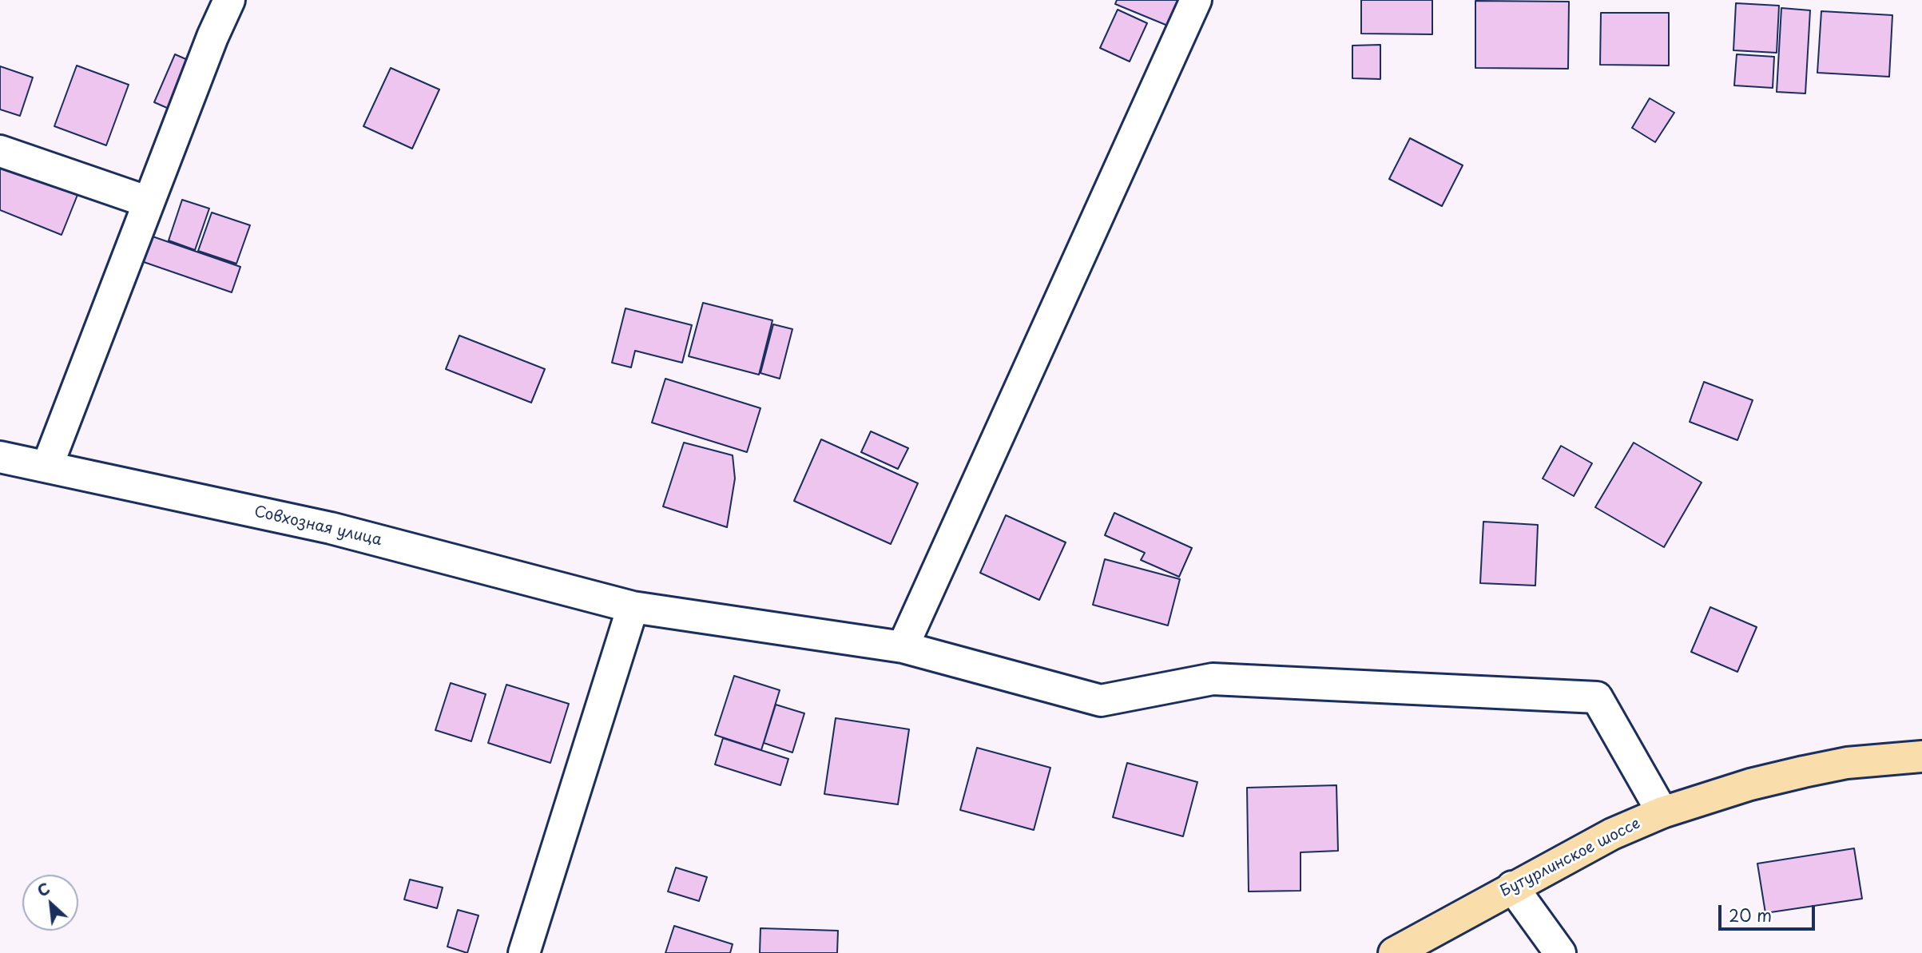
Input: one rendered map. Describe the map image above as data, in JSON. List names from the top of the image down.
{
  "streets": {
    "main road": ["Бутурлинское шоссе"],
    "street": ["Совхозная улица"]
  },
  "crossings": [
    ["Совхозная улица", "Бутурлинское шоссе"]
  ],
  "scale_bar": "20 m",
  "north": "top left"
}
